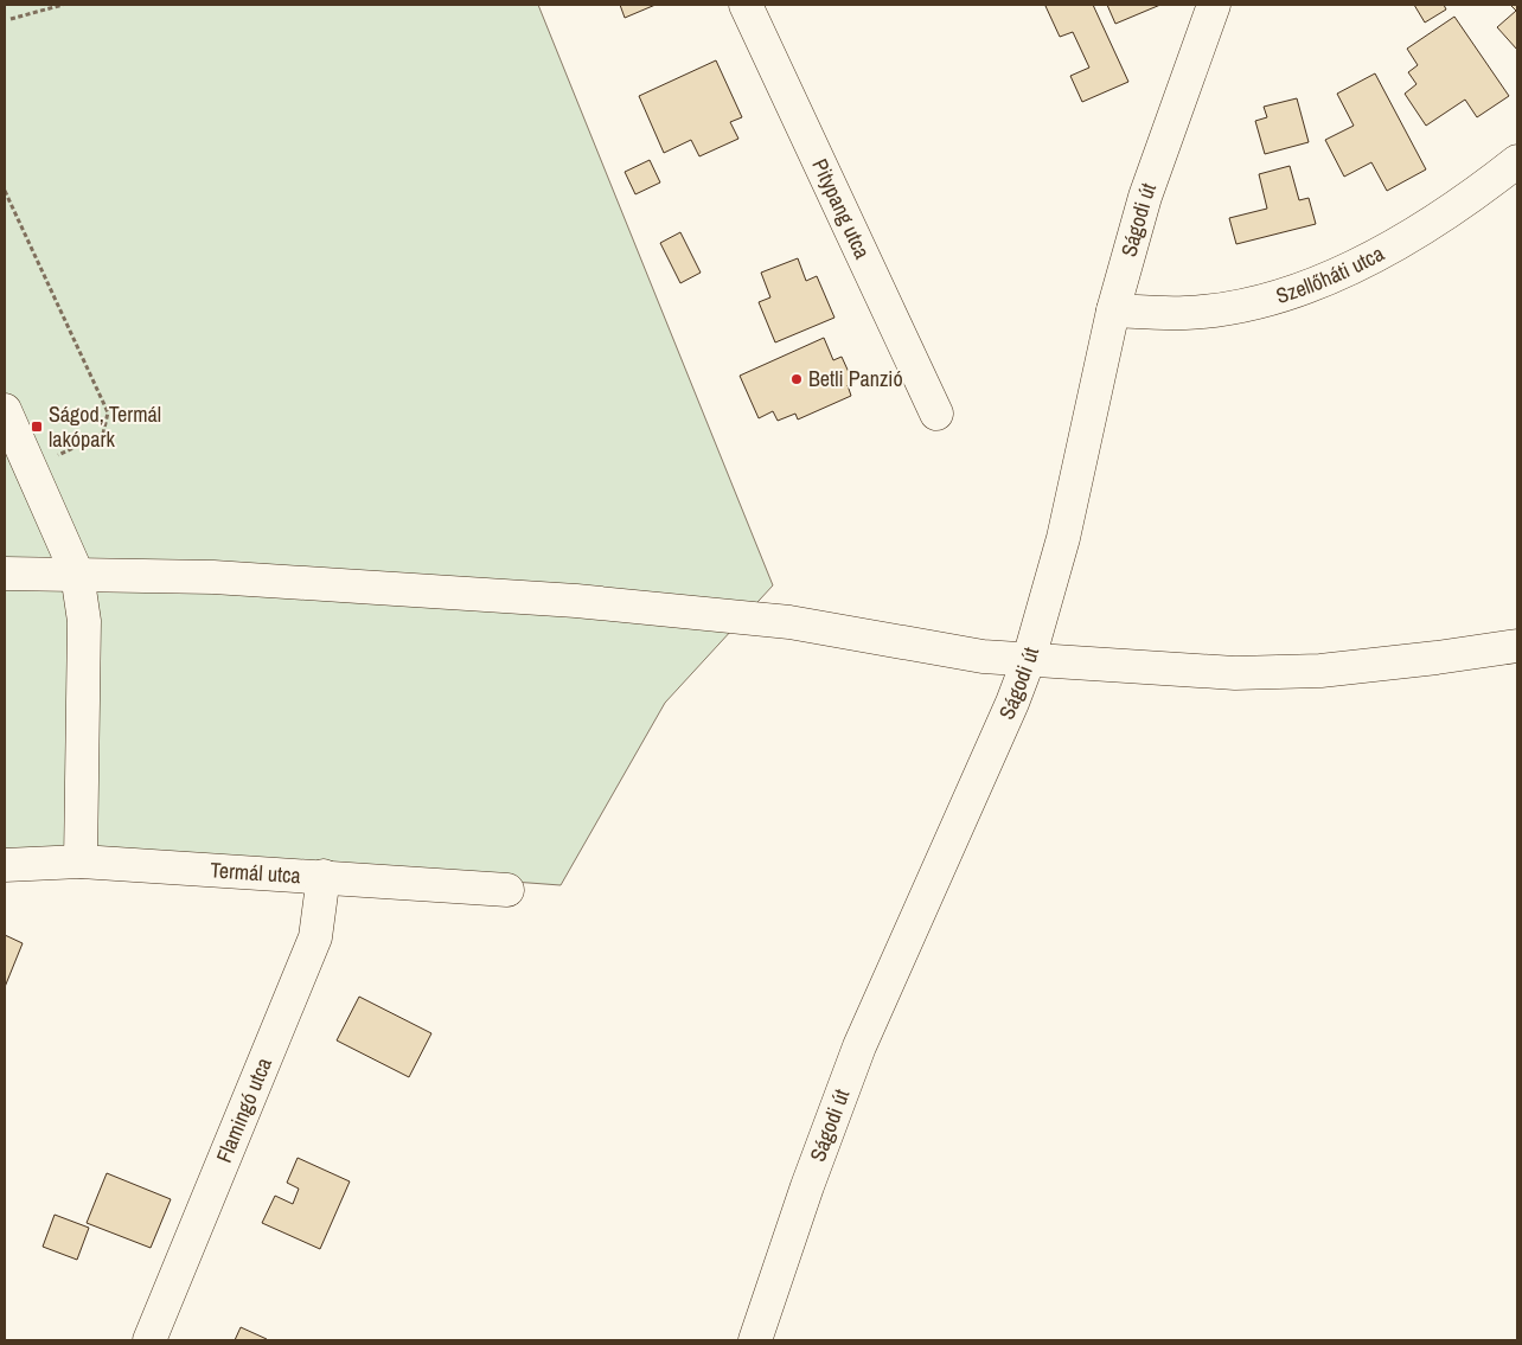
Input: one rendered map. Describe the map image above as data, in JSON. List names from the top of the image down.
{
  "streets": {
    "street": [
      "Pitypang utca",
      "Ságodi út",
      "Szellőháti utca",
      "Termál utca",
      "Flamingó utca"
    ]
  },
  "crossings": [
    ["Ságodi út", "Szellőháti utca"],
    ["Termál utca", "Flamingó utca"]
  ],
  "places": {
    "other": ["Betli Panzió"],
    "transit": ["Ságod, Termál lakópark"]
  }
}
